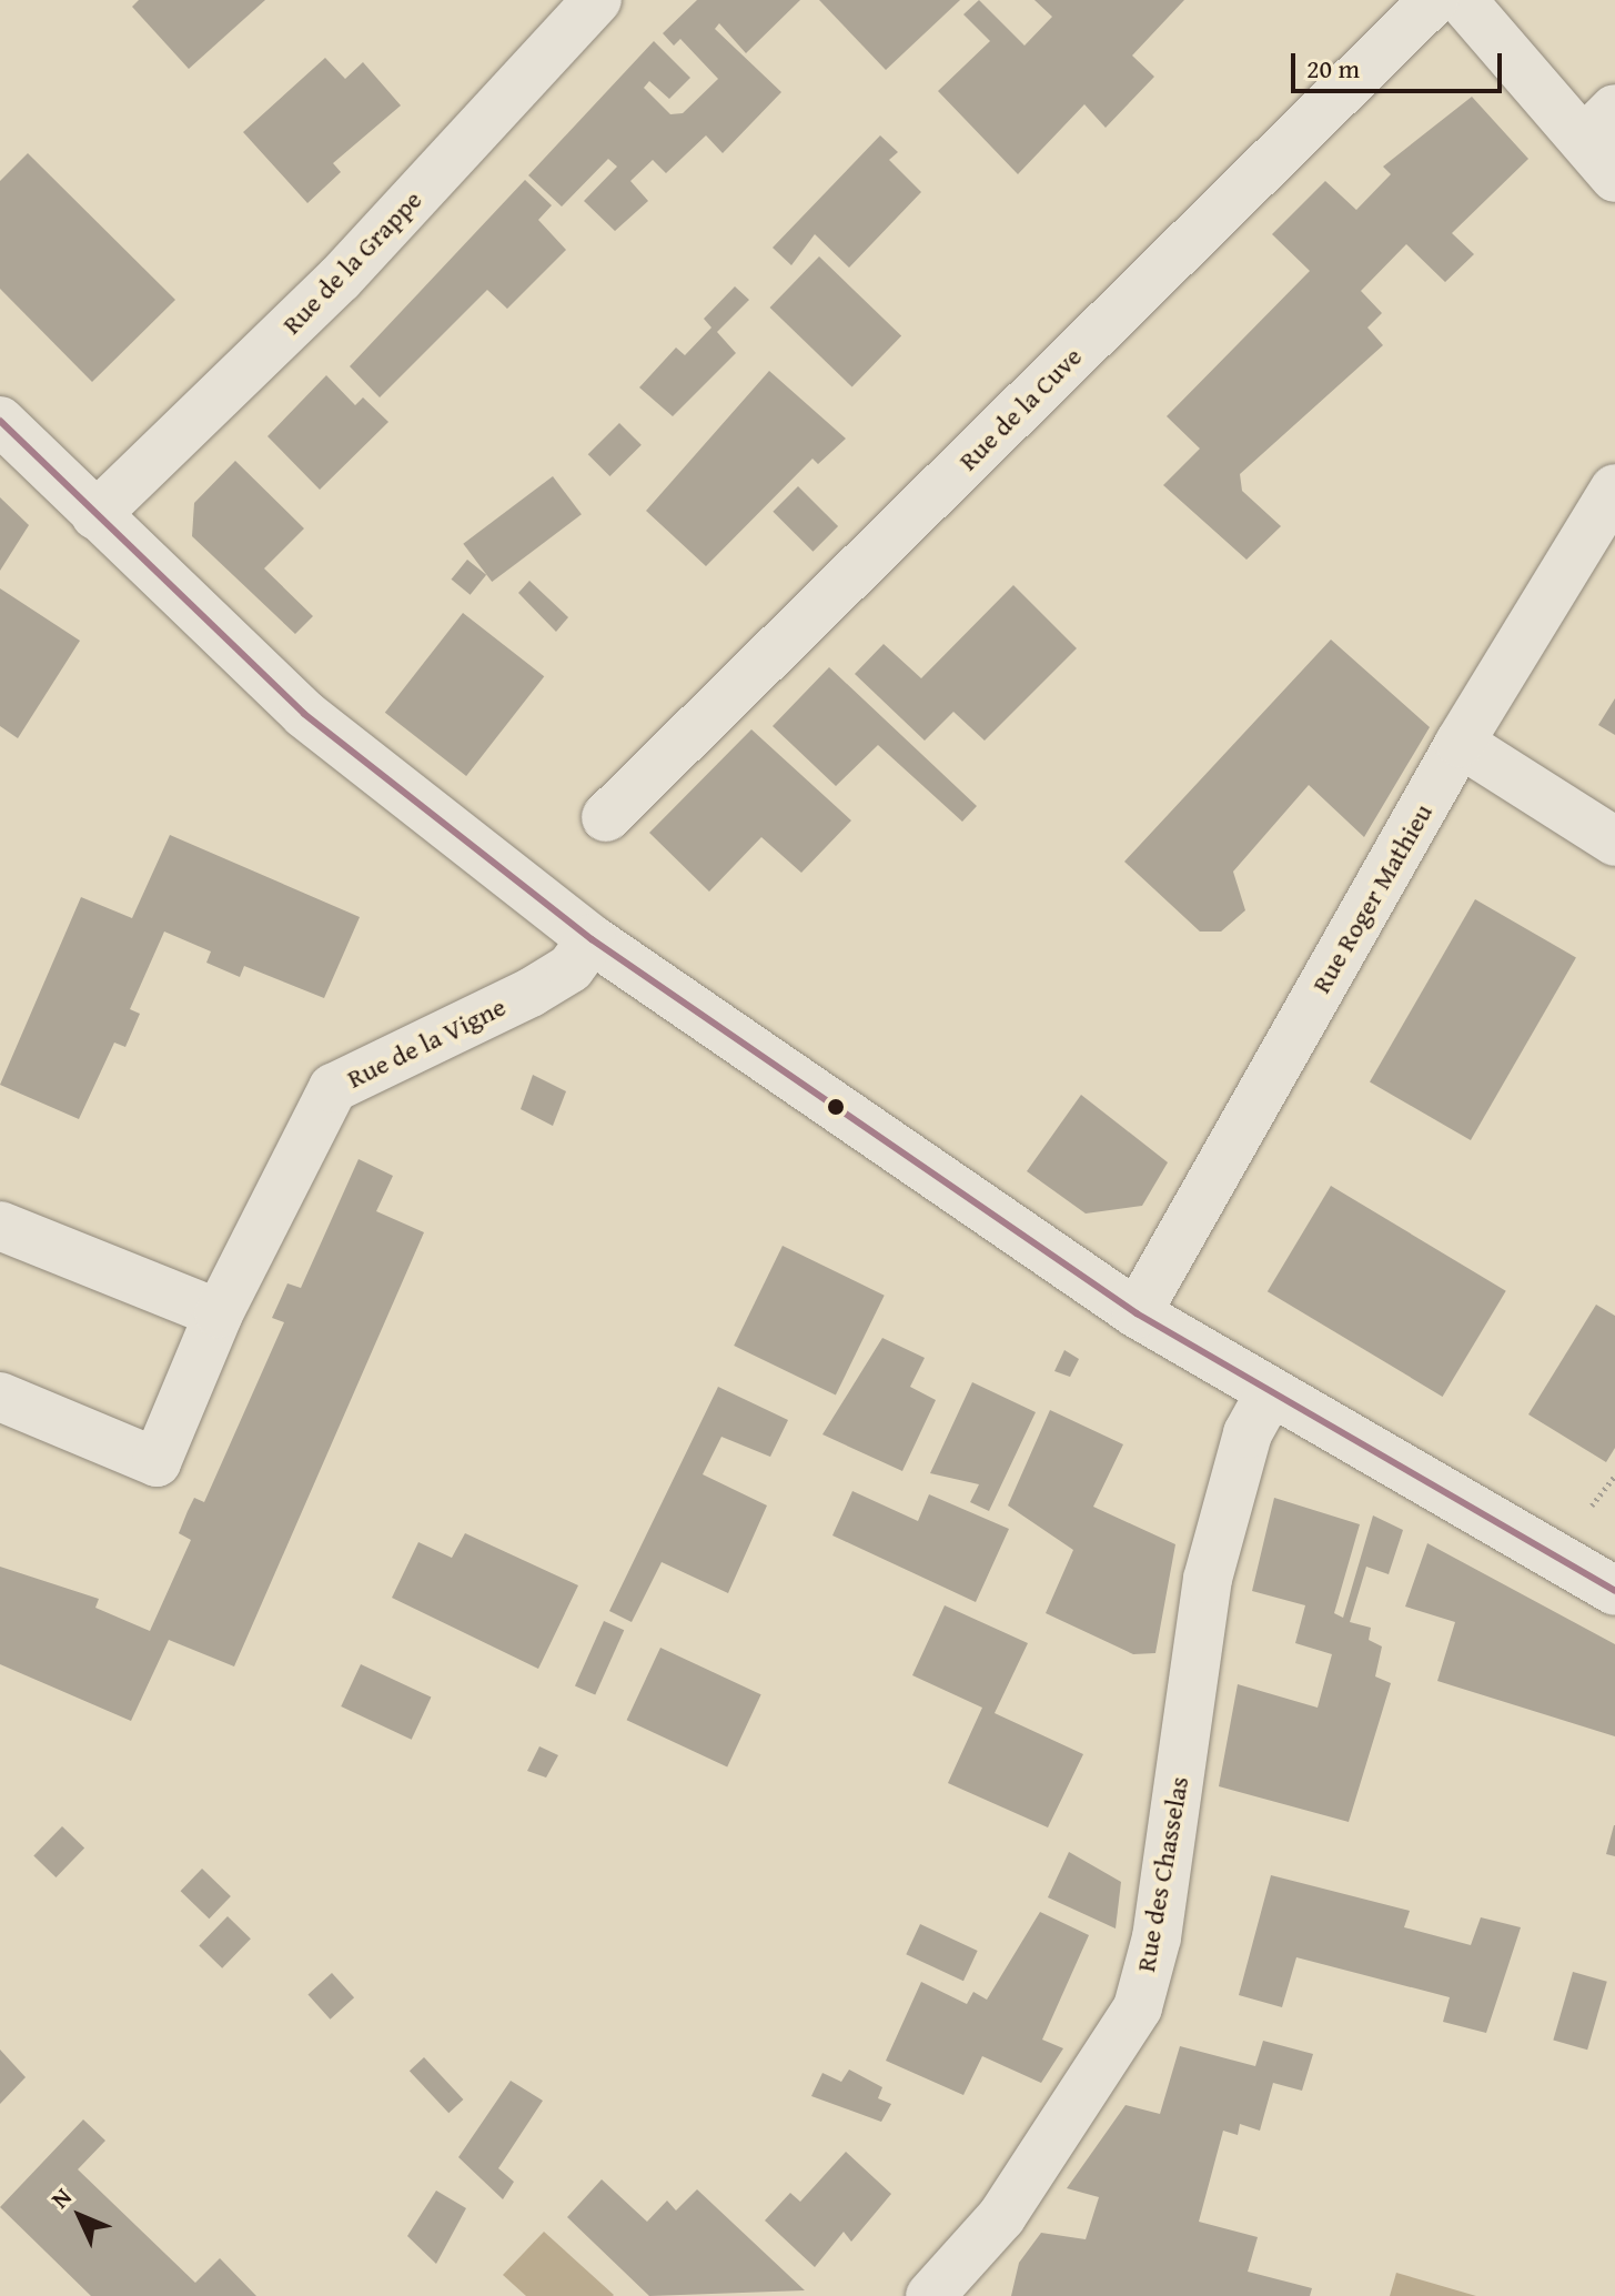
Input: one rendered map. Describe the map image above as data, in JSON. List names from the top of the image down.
{
  "streets": {
    "street": [
      "Rue de la Grappe",
      "Rue de la Cuve",
      "Rue Roger Mathieu",
      "Rue de la Vigne",
      "Rue des Chasselas"
    ]
  },
  "scale_bar": "20 m",
  "north": "top left"
}
